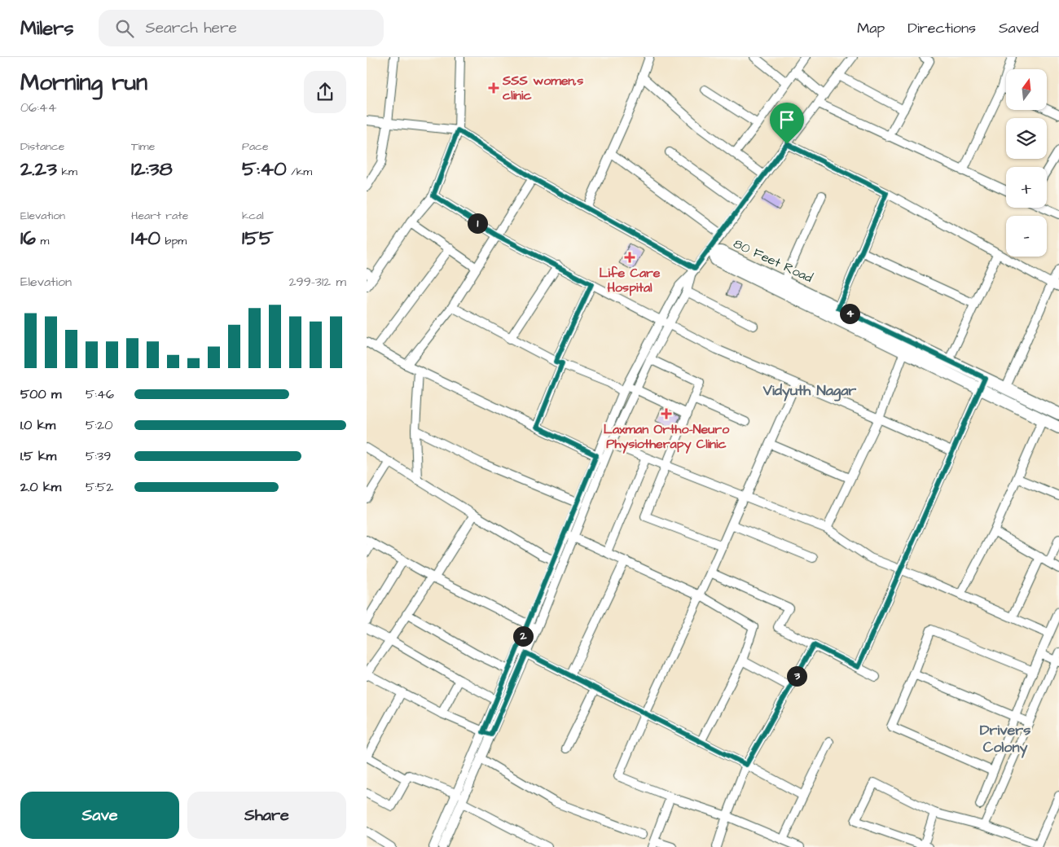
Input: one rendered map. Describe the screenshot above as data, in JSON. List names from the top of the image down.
{
  "streets": {
    "main road": ["80 Feet Road"]
  },
  "districts": ["Vidyuth Nagar", "Drivers Colony"],
  "places": {
    "health": ["SSS women,s clinic", "Life Care Hospital", "Laxman Ortho-Neuro Physiotherapy Clinic"]
  },
  "north": "top",
  "page": {
    "header": "Milers",
    "search": "Search here",
    "nav": ["Map", "Directions", "Saved"],
    "heading": ["Morning run", "06:44"],
    "map_buttons": ["+", "−"],
    "stats": [
      ["Distance", "2.23 km"],
      ["Time", "12:38"],
      ["Pace", "5:40 /km"],
      ["Elevation", "16 m"],
      ["Heart rate", "140 bpm"],
      ["kcal", "155"]
    ],
    "pins": [
      "1",
      "4",
      "2",
      "3"
    ],
    "chart": ["Elevation", "299–312 m"],
    "list": [
      {
        "name": "500 m",
        "note": "5:46"
      },
      {
        "name": "1.0 km",
        "note": "5:20"
      },
      {
        "name": "1.5 km",
        "note": "5:39"
      },
      {
        "name": "2.0 km",
        "note": "5:52"
      }
    ],
    "buttons": ["Save", "Share"]
  }
}
